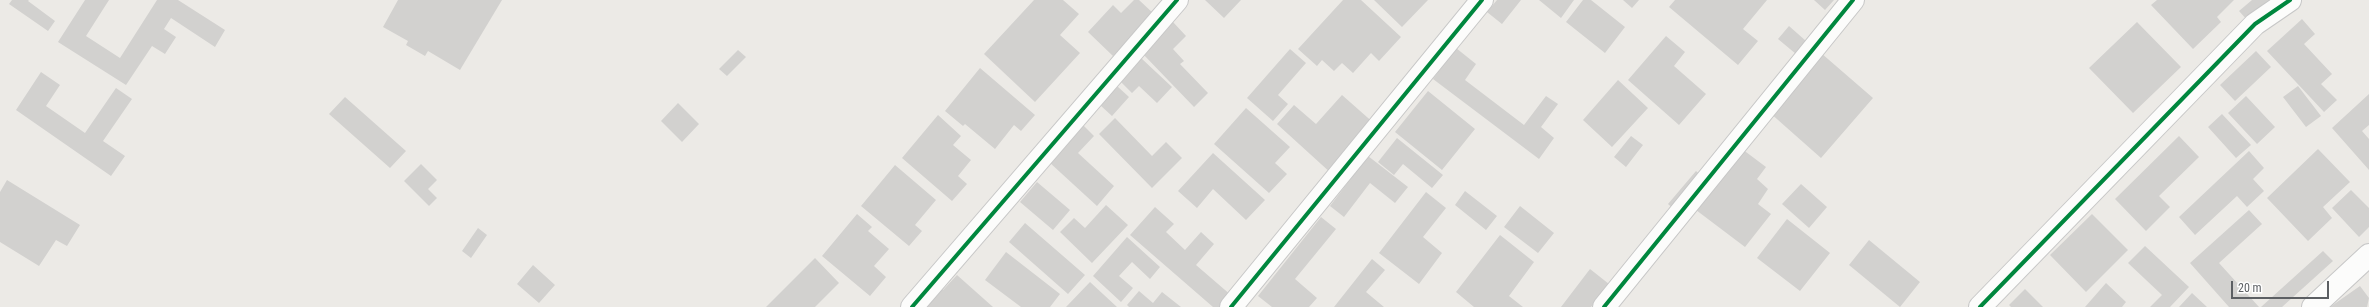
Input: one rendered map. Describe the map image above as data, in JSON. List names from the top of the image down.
{
  "scale_bar": "20 m"
}
